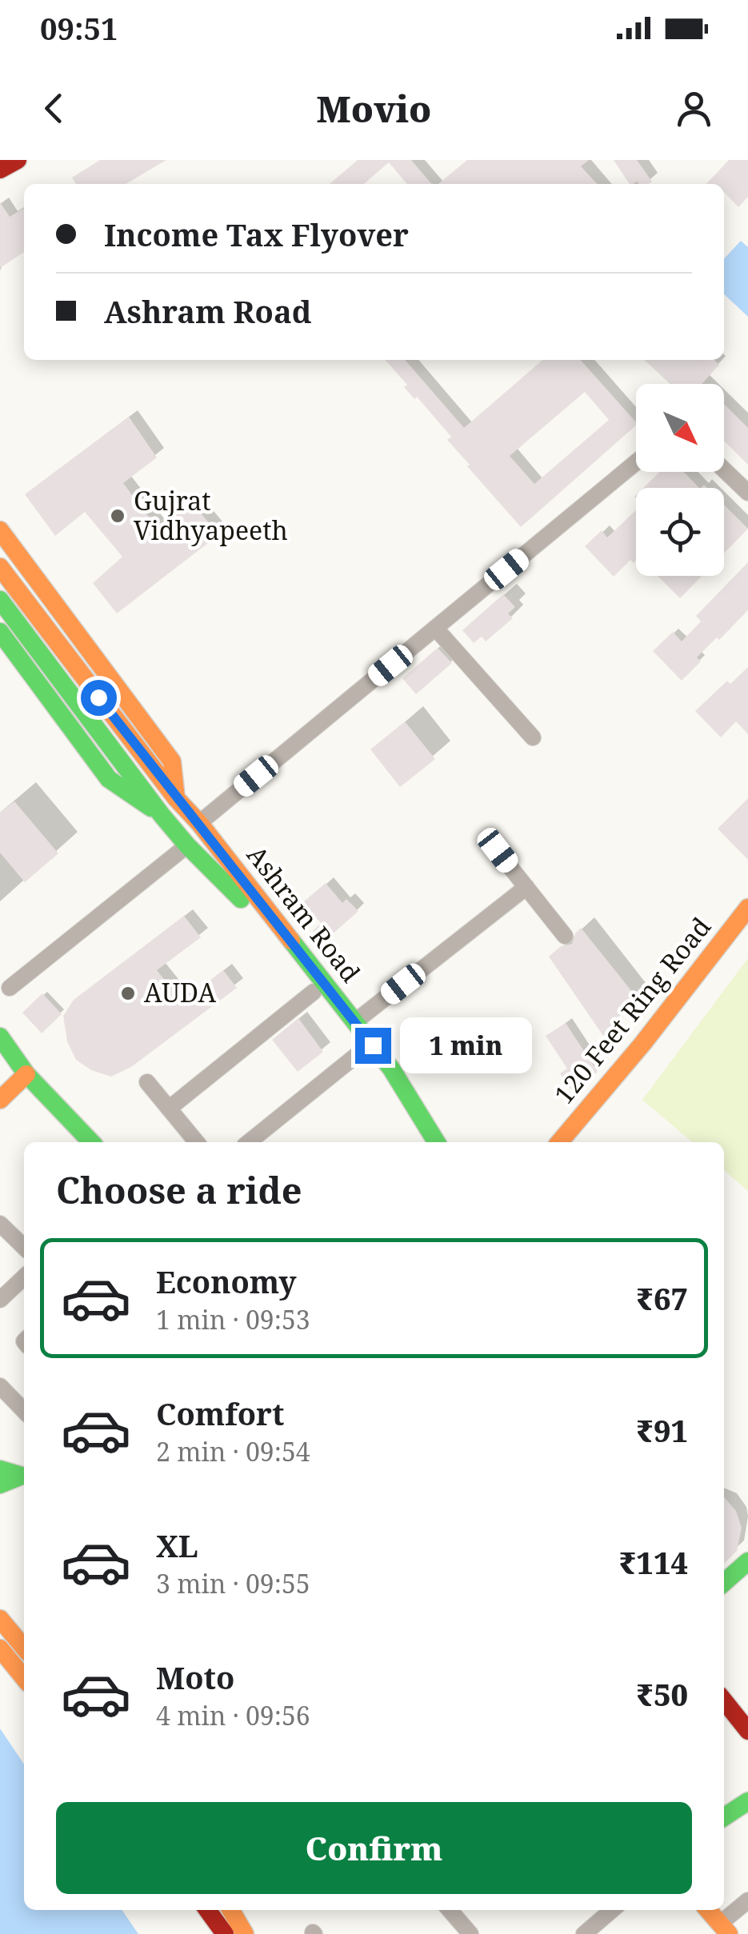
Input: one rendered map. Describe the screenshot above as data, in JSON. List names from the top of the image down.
{
  "streets": {
    "main road": ["Ashram Road", "120 Feet Ring Road"]
  },
  "places": ["Gujrat Vidhyapeeth", "AUDA"],
  "north": "bottom right",
  "page": {
    "status": "09:51",
    "header": "Movio",
    "banner": ["Income Tax Flyover", "Ashram Road"],
    "bubble": "1 min",
    "heading": "Choose a ride",
    "list": [
      {
        "name": "Economy",
        "note": "1 min · 09:53",
        "value": "₹67"
      },
      {
        "name": "Comfort",
        "note": "2 min · 09:54",
        "value": "₹91"
      },
      {
        "name": "XL",
        "note": "3 min · 09:55",
        "value": "₹114"
      },
      {
        "name": "Moto",
        "note": "4 min · 09:56",
        "value": "₹50"
      }
    ],
    "buttons": "Confirm"
  }
}
